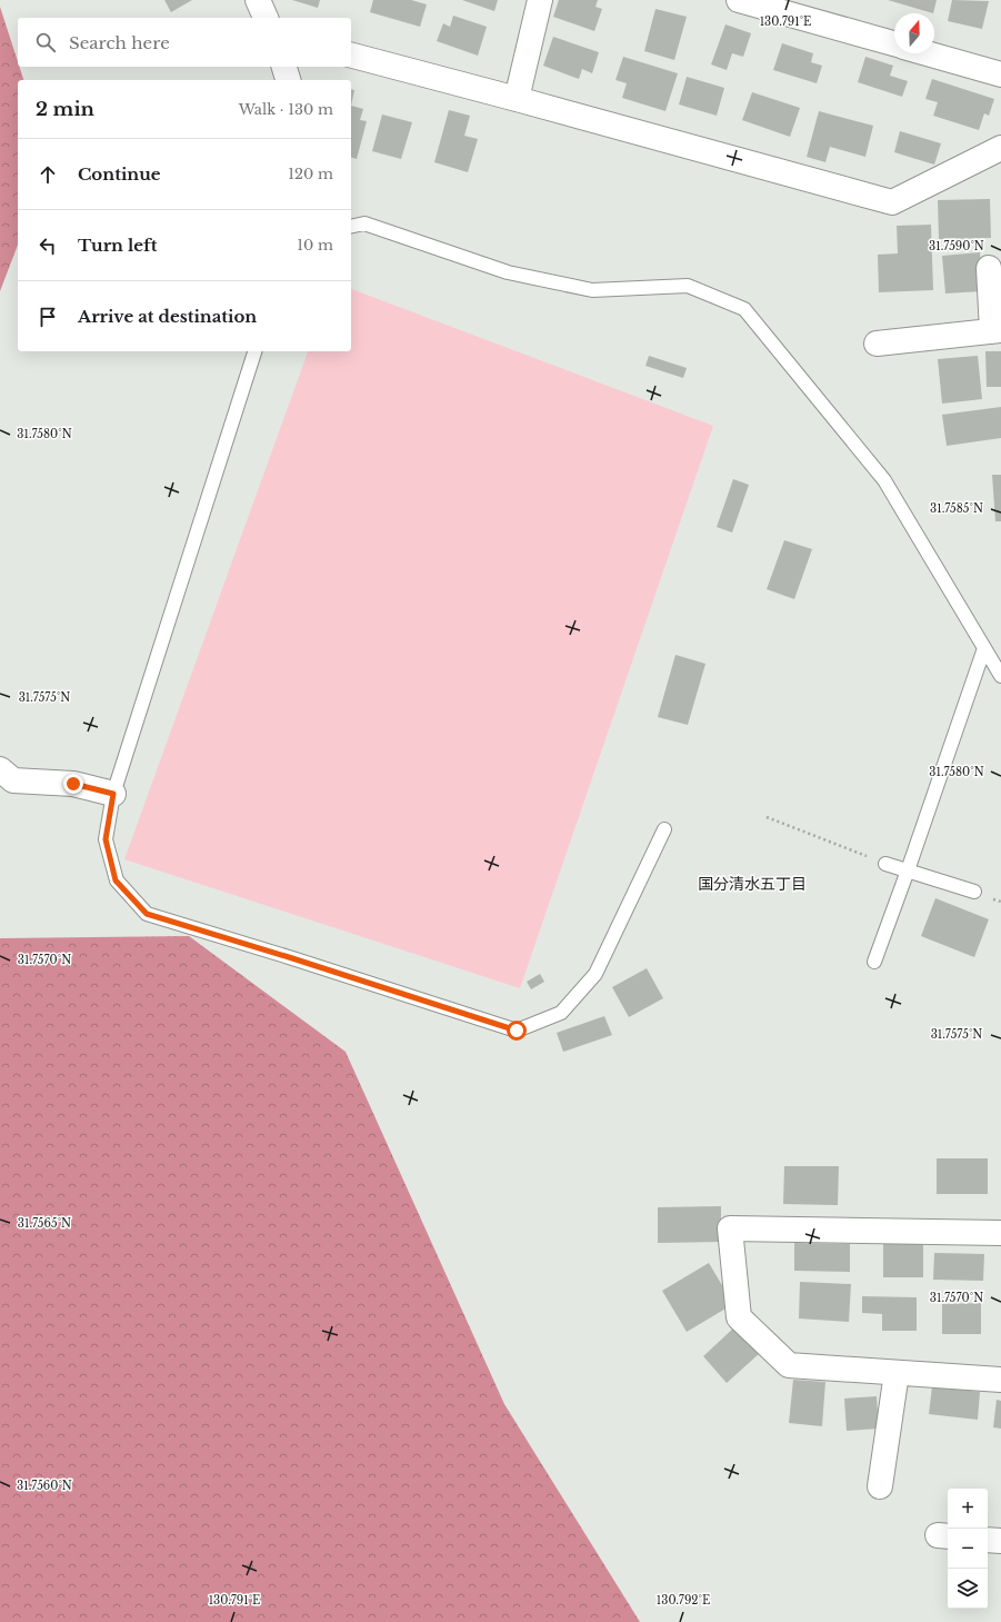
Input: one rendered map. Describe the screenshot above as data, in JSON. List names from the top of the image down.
{
  "districts": ["国分清水五丁目"],
  "north": "top",
  "page": {
    "search": "Search here",
    "heading": ["2 min", "Walk · 130 m"],
    "list": [
      ["Continue", "120 m"],
      ["Turn left", "10 m"],
      "Arrive at destination"
    ],
    "map_buttons": ["+", "−"]
  },
  "coordinates": [
    "130.791°E",
    "31.7590°N",
    "31.7580°N",
    "31.7585°N",
    "31.7575°N",
    "31.7570°N",
    "31.7565°N",
    "31.7560°N",
    "130.792°E"
  ]
}
